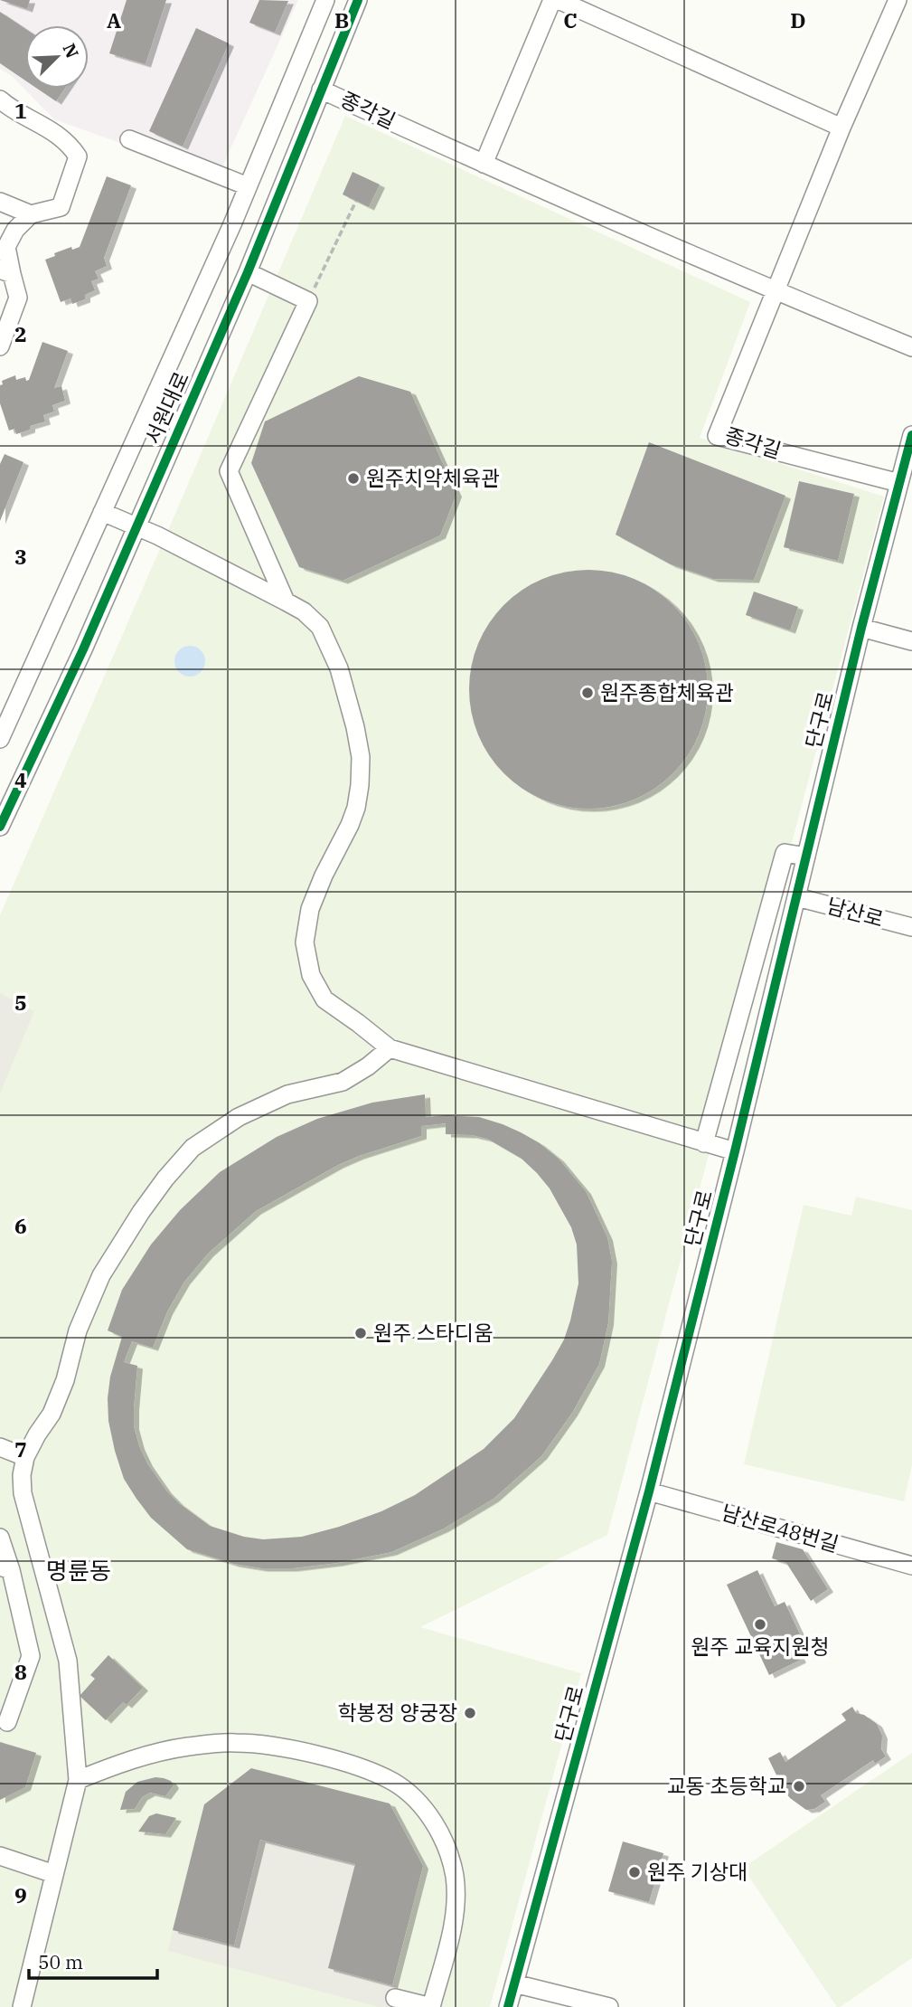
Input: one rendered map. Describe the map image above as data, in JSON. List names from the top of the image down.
{
  "streets": {
    "street": [
      "종각길",
      "서원대로",
      "단구로",
      "남산로",
      "남산로48번길"
    ]
  },
  "crossings": [
    ["종각길", "서원대로"],
    ["종각길", "단구로"],
    ["단구로", "남산로"],
    ["단구로", "남산로48번길"]
  ],
  "districts": ["명륜동"],
  "places": [
    "원주치악체육관",
    "원주종합체육관",
    "원주 스타디움",
    "원주 교육지원청",
    "학봉정 양궁장",
    "교동 초등학교",
    "원주 기상대"
  ],
  "scale_bar": "50 m",
  "north": "top right",
  "grid": {
    "columns": [
      "A",
      "B",
      "C",
      "D"
    ],
    "rows": [
      "1",
      "2",
      "3",
      "4",
      "5",
      "6",
      "7",
      "8",
      "9"
    ]
  }
}
